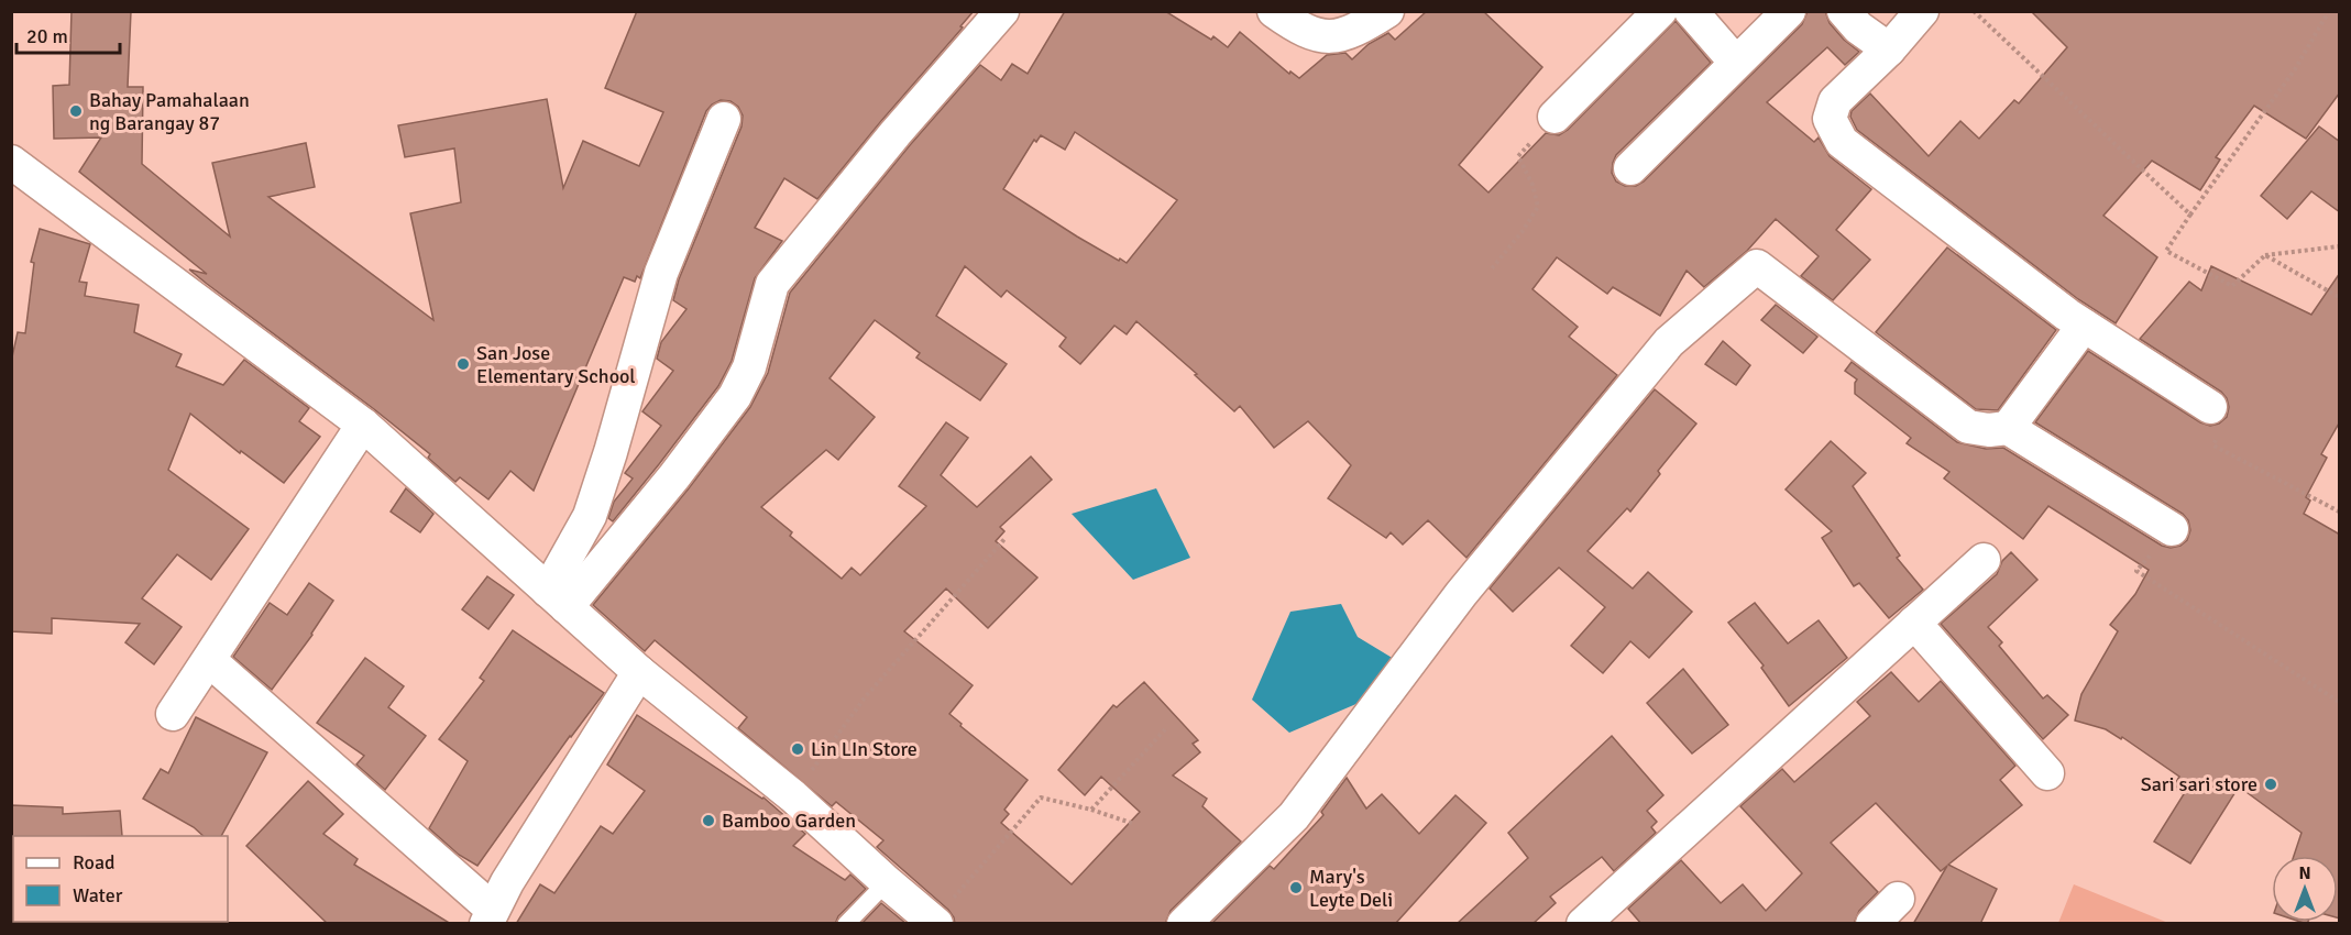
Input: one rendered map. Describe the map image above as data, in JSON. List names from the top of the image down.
{
  "places": [
    "Bahay Pamahalaan ng Barangay 87",
    "San Jose Elementary School",
    "Lin LIn Store",
    "Sari sari store",
    "Bamboo Garden",
    "Mary's Leyte Deli"
  ],
  "legend": ["Road", "Water"],
  "scale_bar": "20 m",
  "north": "top"
}
